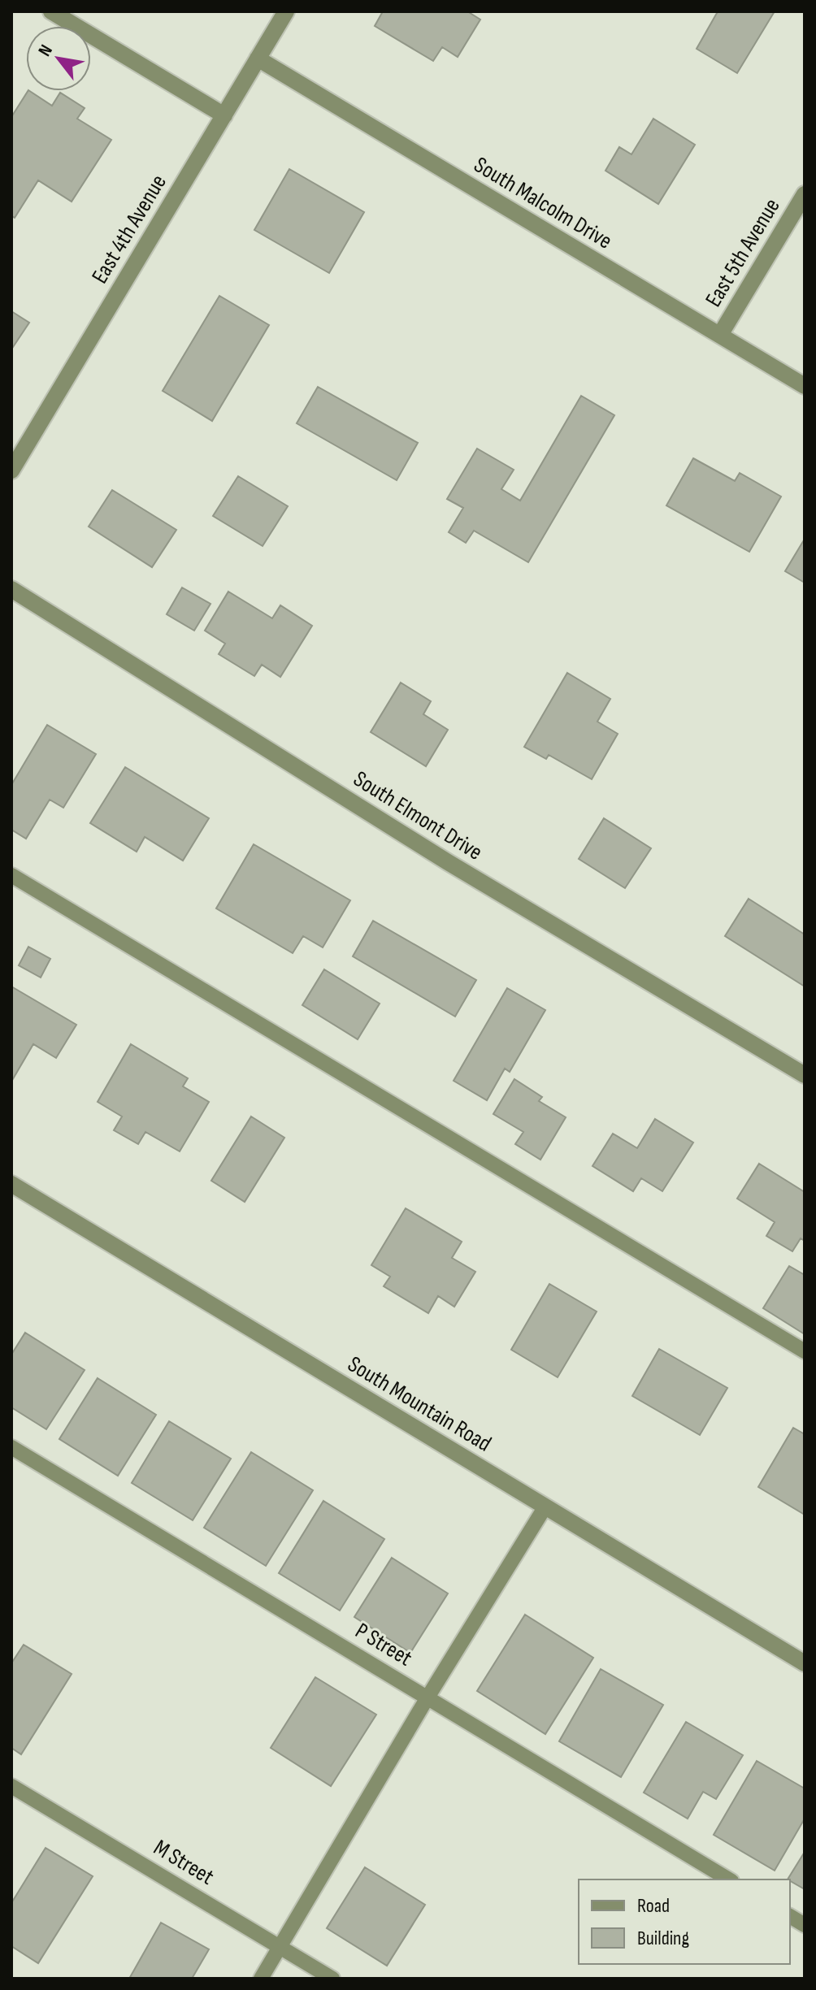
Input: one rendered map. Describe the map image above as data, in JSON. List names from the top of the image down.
{
  "streets": {
    "street": [
      "South Malcolm Drive",
      "East 4th Avenue",
      "East 5th Avenue",
      "South Elmont Drive",
      "South Mountain Road"
    ],
    "lane": ["P Street", "M Street"]
  },
  "crossings": [
    ["South Malcolm Drive", "East 4th Avenue"],
    ["South Malcolm Drive", "East 5th Avenue"]
  ],
  "legend": ["Road", "Building"],
  "north": "top left"
}
